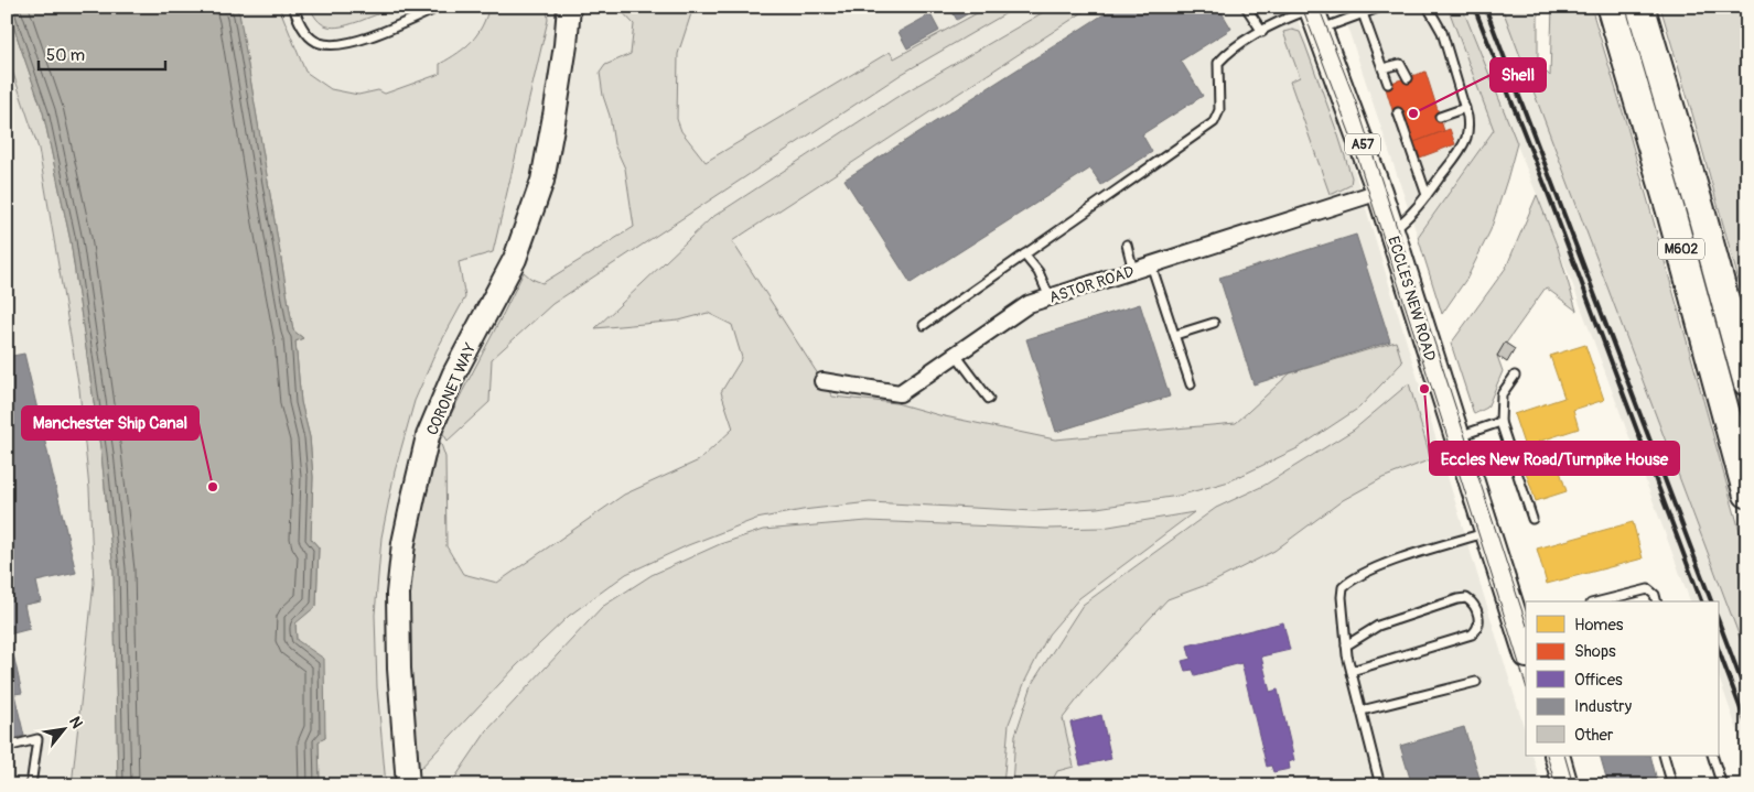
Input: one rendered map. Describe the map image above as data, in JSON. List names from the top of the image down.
{
  "streets": {
    "highway": ["M602"],
    "main road": ["A57", "ECCLES NEW ROAD"],
    "street": ["ASTOR ROAD", "CORONET WAY"]
  },
  "crossings": [
    ["ASTOR ROAD", "ECCLES NEW ROAD"]
  ],
  "places": ["Shell", "Eccles New Road/Turnpike House", "Manchester Ship Canal"],
  "legend": [
    "Homes",
    "Shops",
    "Offices",
    "Industry",
    "Other"
  ],
  "scale_bar": "50 m",
  "north": "top right"
}
